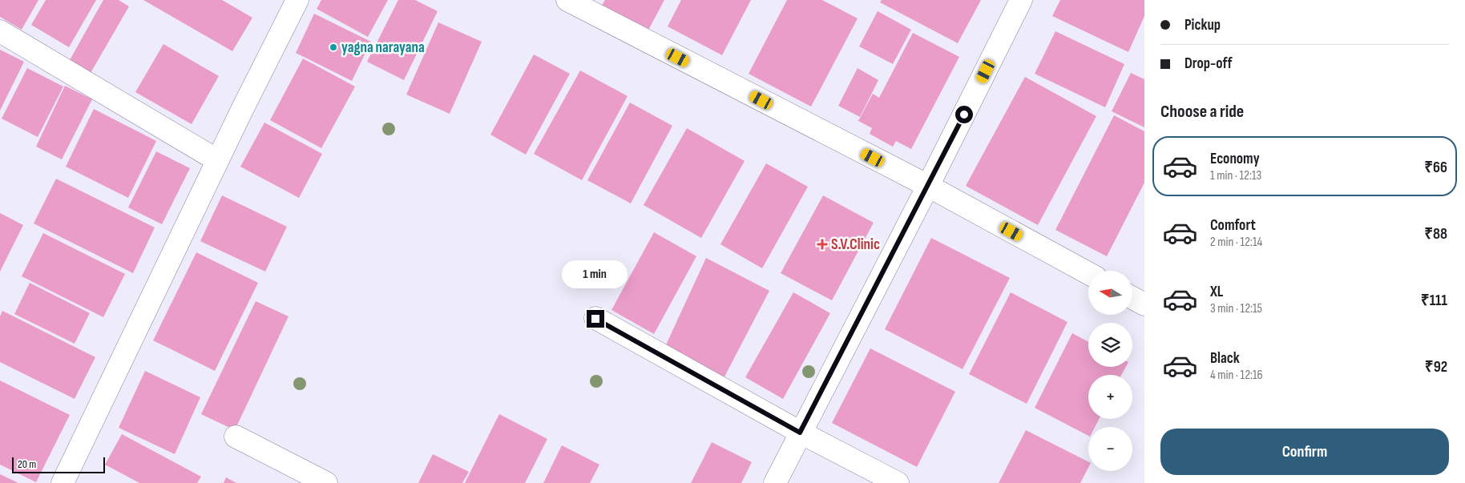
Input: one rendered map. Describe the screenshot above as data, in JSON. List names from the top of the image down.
{
  "places": {
    "other": ["yagna narayana"],
    "health": ["S.V.Clinic"]
  },
  "scale_bar": "20 m",
  "north": "left",
  "page": {
    "banner": ["Pickup", "Drop-off"],
    "heading": "Choose a ride",
    "list": [
      {
        "name": "Economy",
        "note": "1 min · 12:13",
        "value": "₹66"
      },
      {
        "name": "Comfort",
        "note": "2 min · 12:14",
        "value": "₹88"
      },
      {
        "name": "XL",
        "note": "3 min · 12:15",
        "value": "₹111"
      },
      {
        "name": "Black",
        "note": "4 min · 12:16",
        "value": "₹92"
      }
    ],
    "bubble": "1 min",
    "map_buttons": ["+", "−"],
    "buttons": "Confirm",
    "scale": "20 m"
  }
}
